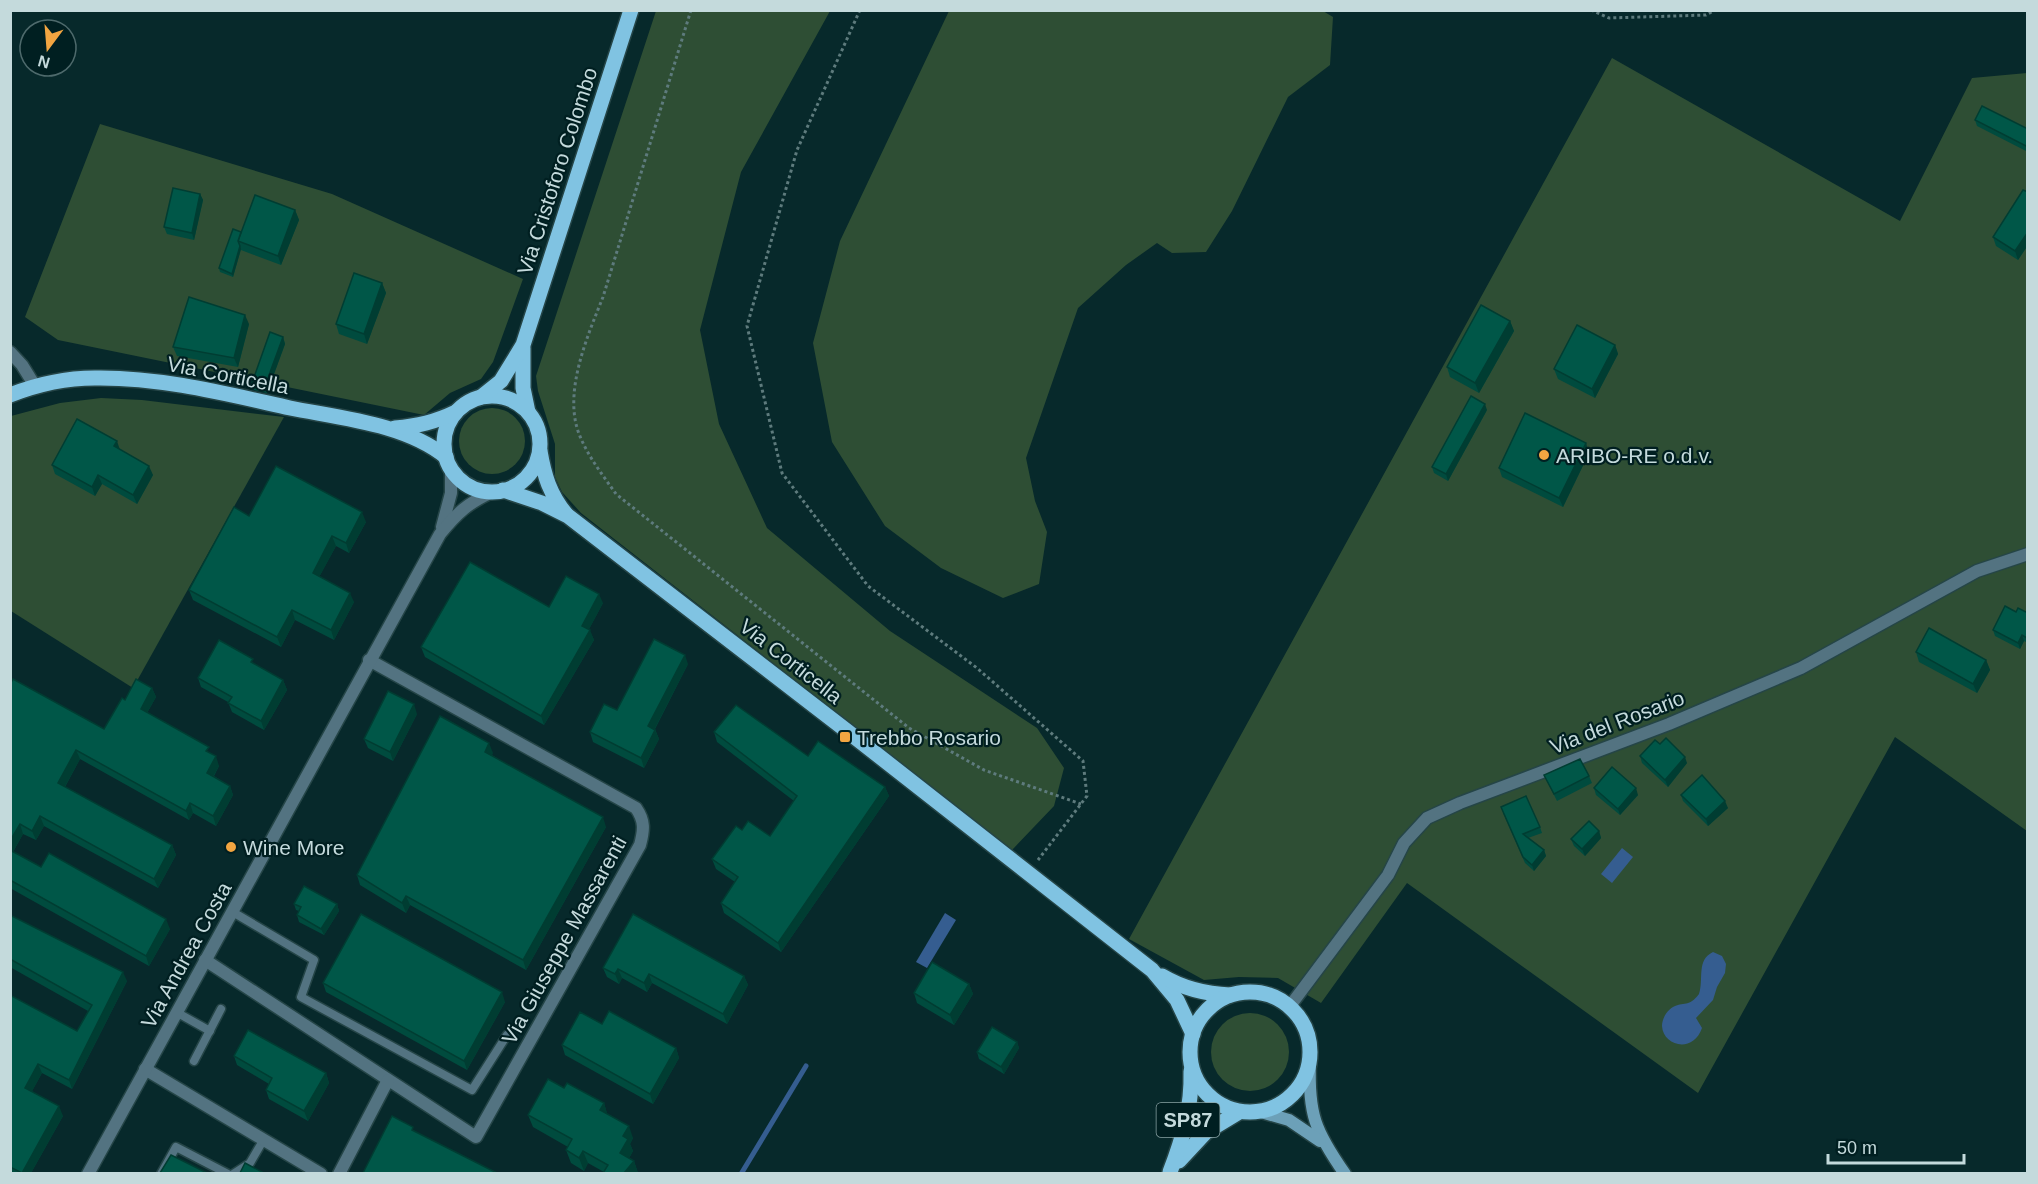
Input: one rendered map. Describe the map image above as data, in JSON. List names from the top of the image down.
{
  "streets": {
    "main road": ["Via Cristoforo Colombo", "Via Corticella", "SP87"],
    "street": ["Via del Rosario", "Via Giuseppe Massarenti", "Via Andrea Costa"]
  },
  "crossings": [
    ["Via Cristoforo Colombo", "Via Corticella"],
    ["Via Cristoforo Colombo", "Via Andrea Costa"],
    ["Via Corticella", "Via del Rosario"],
    ["Via Corticella", "Via Andrea Costa"],
    ["Via Corticella", "SP87"],
    ["Via del Rosario", "SP87"],
    ["Via Giuseppe Massarenti", "Via Andrea Costa"]
  ],
  "places": {
    "other": ["ARIBO-RE o.d.v.", "Wine More"],
    "transit": ["Trebbo Rosario"]
  },
  "scale_bar": "50 m",
  "north": "bottom"
}
